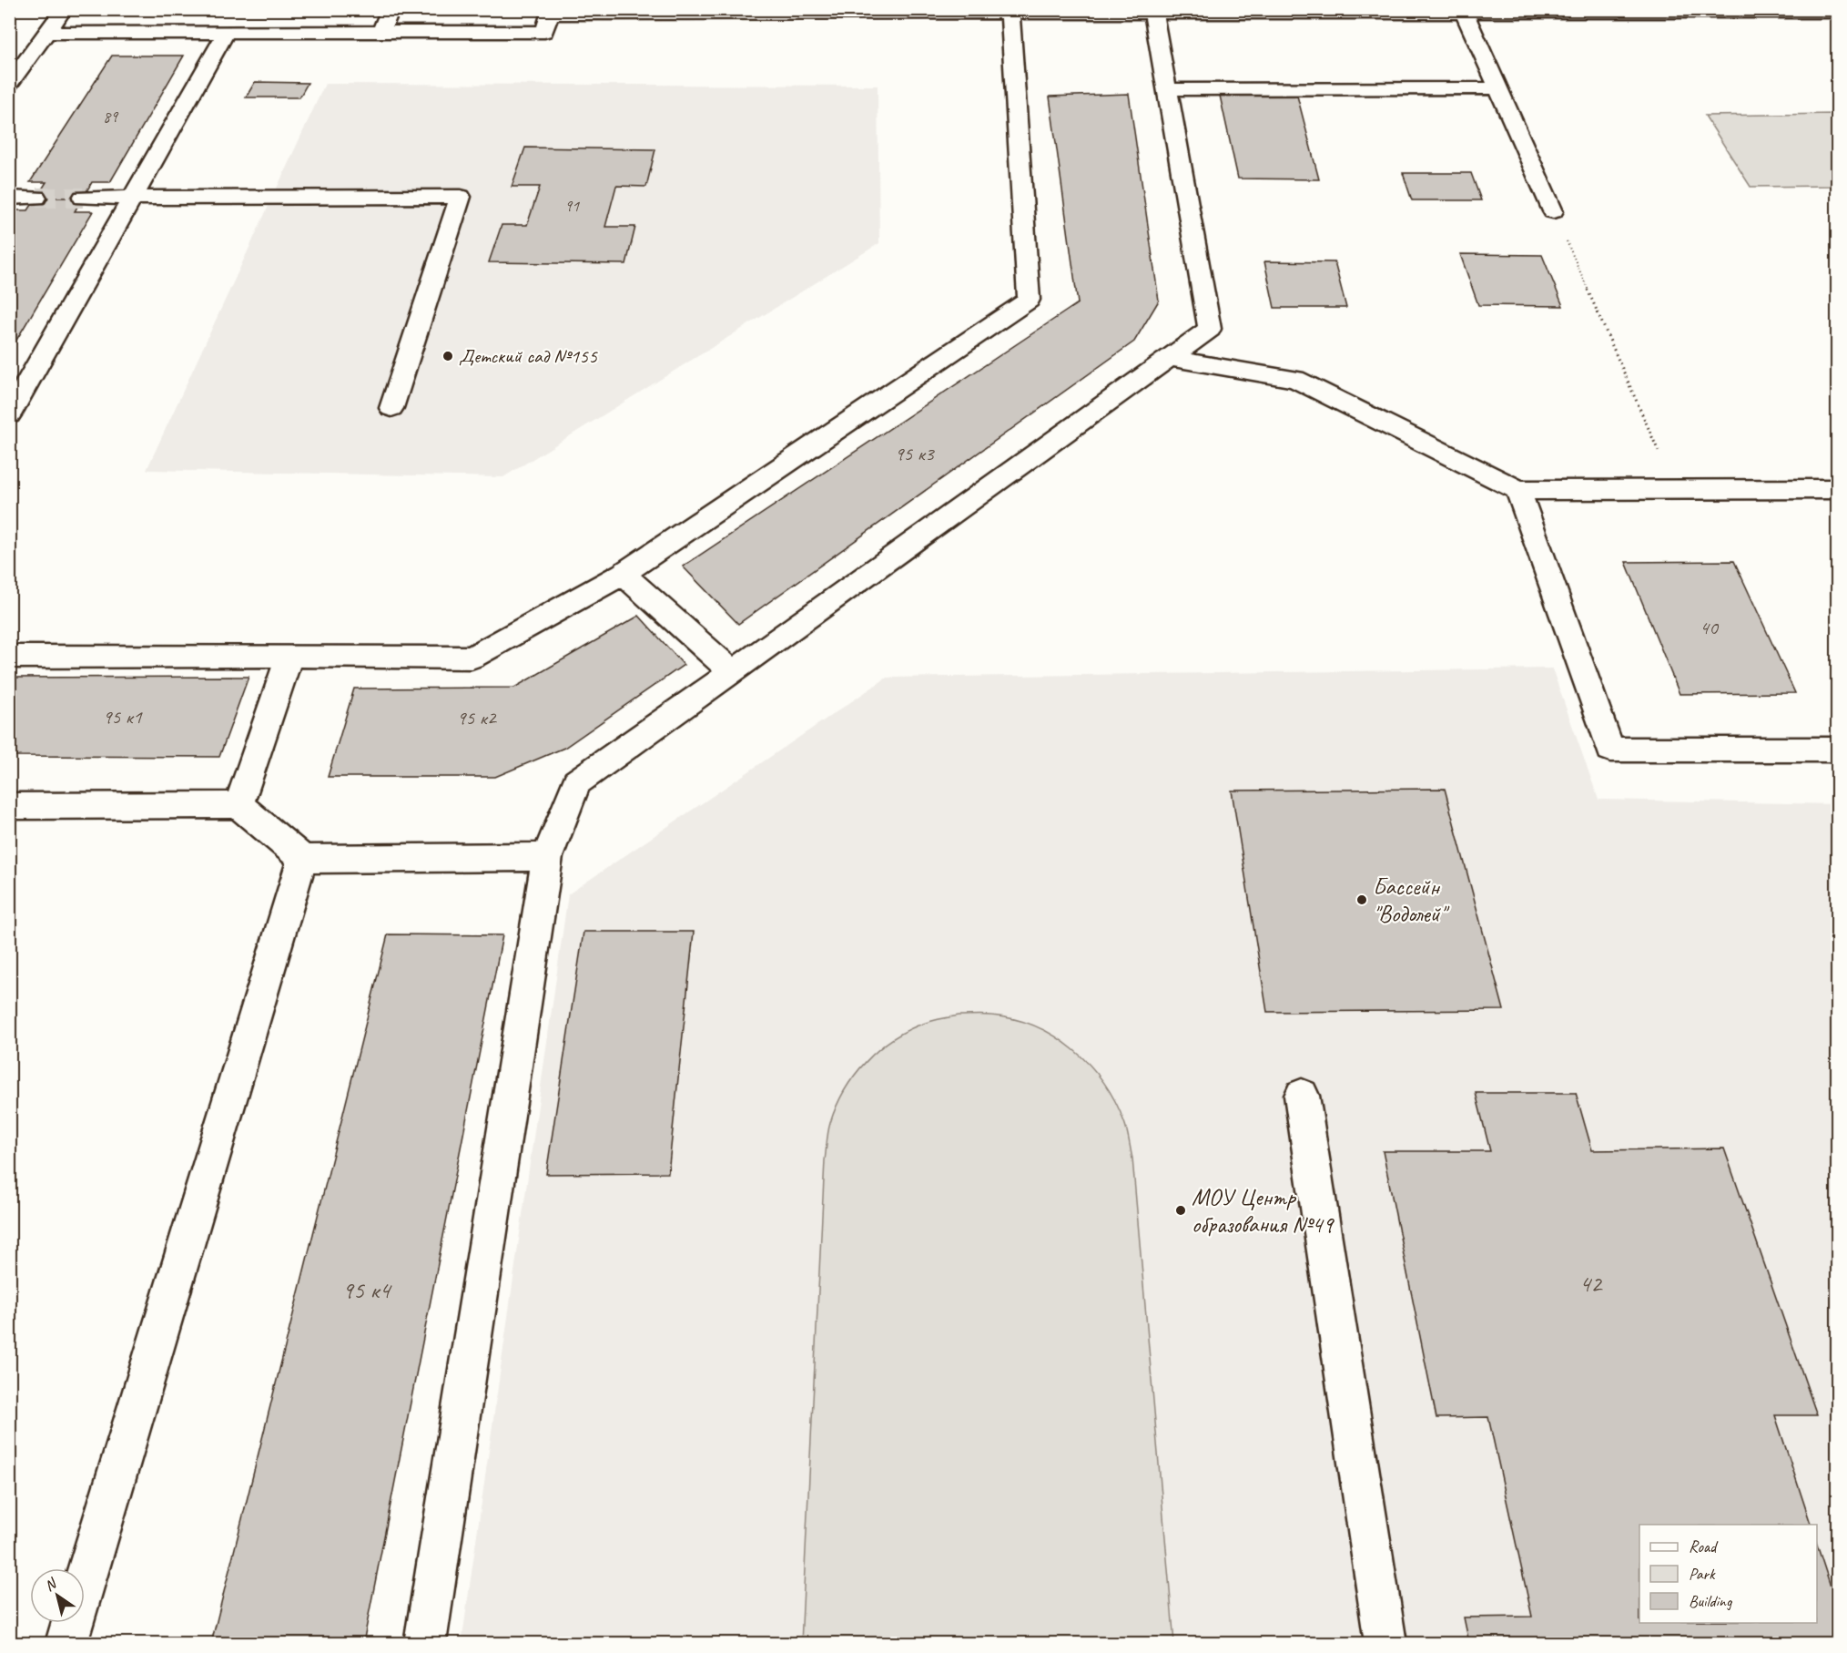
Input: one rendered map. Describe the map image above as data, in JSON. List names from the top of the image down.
{
  "places": ["Детский сад №155", "Бассейн \"Водолей\"", "МОУ Центр образования №49"],
  "house_numbers": [
    "89",
    "91",
    "95 к3",
    "40",
    "95 к1",
    "95 к2",
    "42",
    "95 к4"
  ],
  "legend": ["Road", "Park", "Building"],
  "north": "top left"
}
